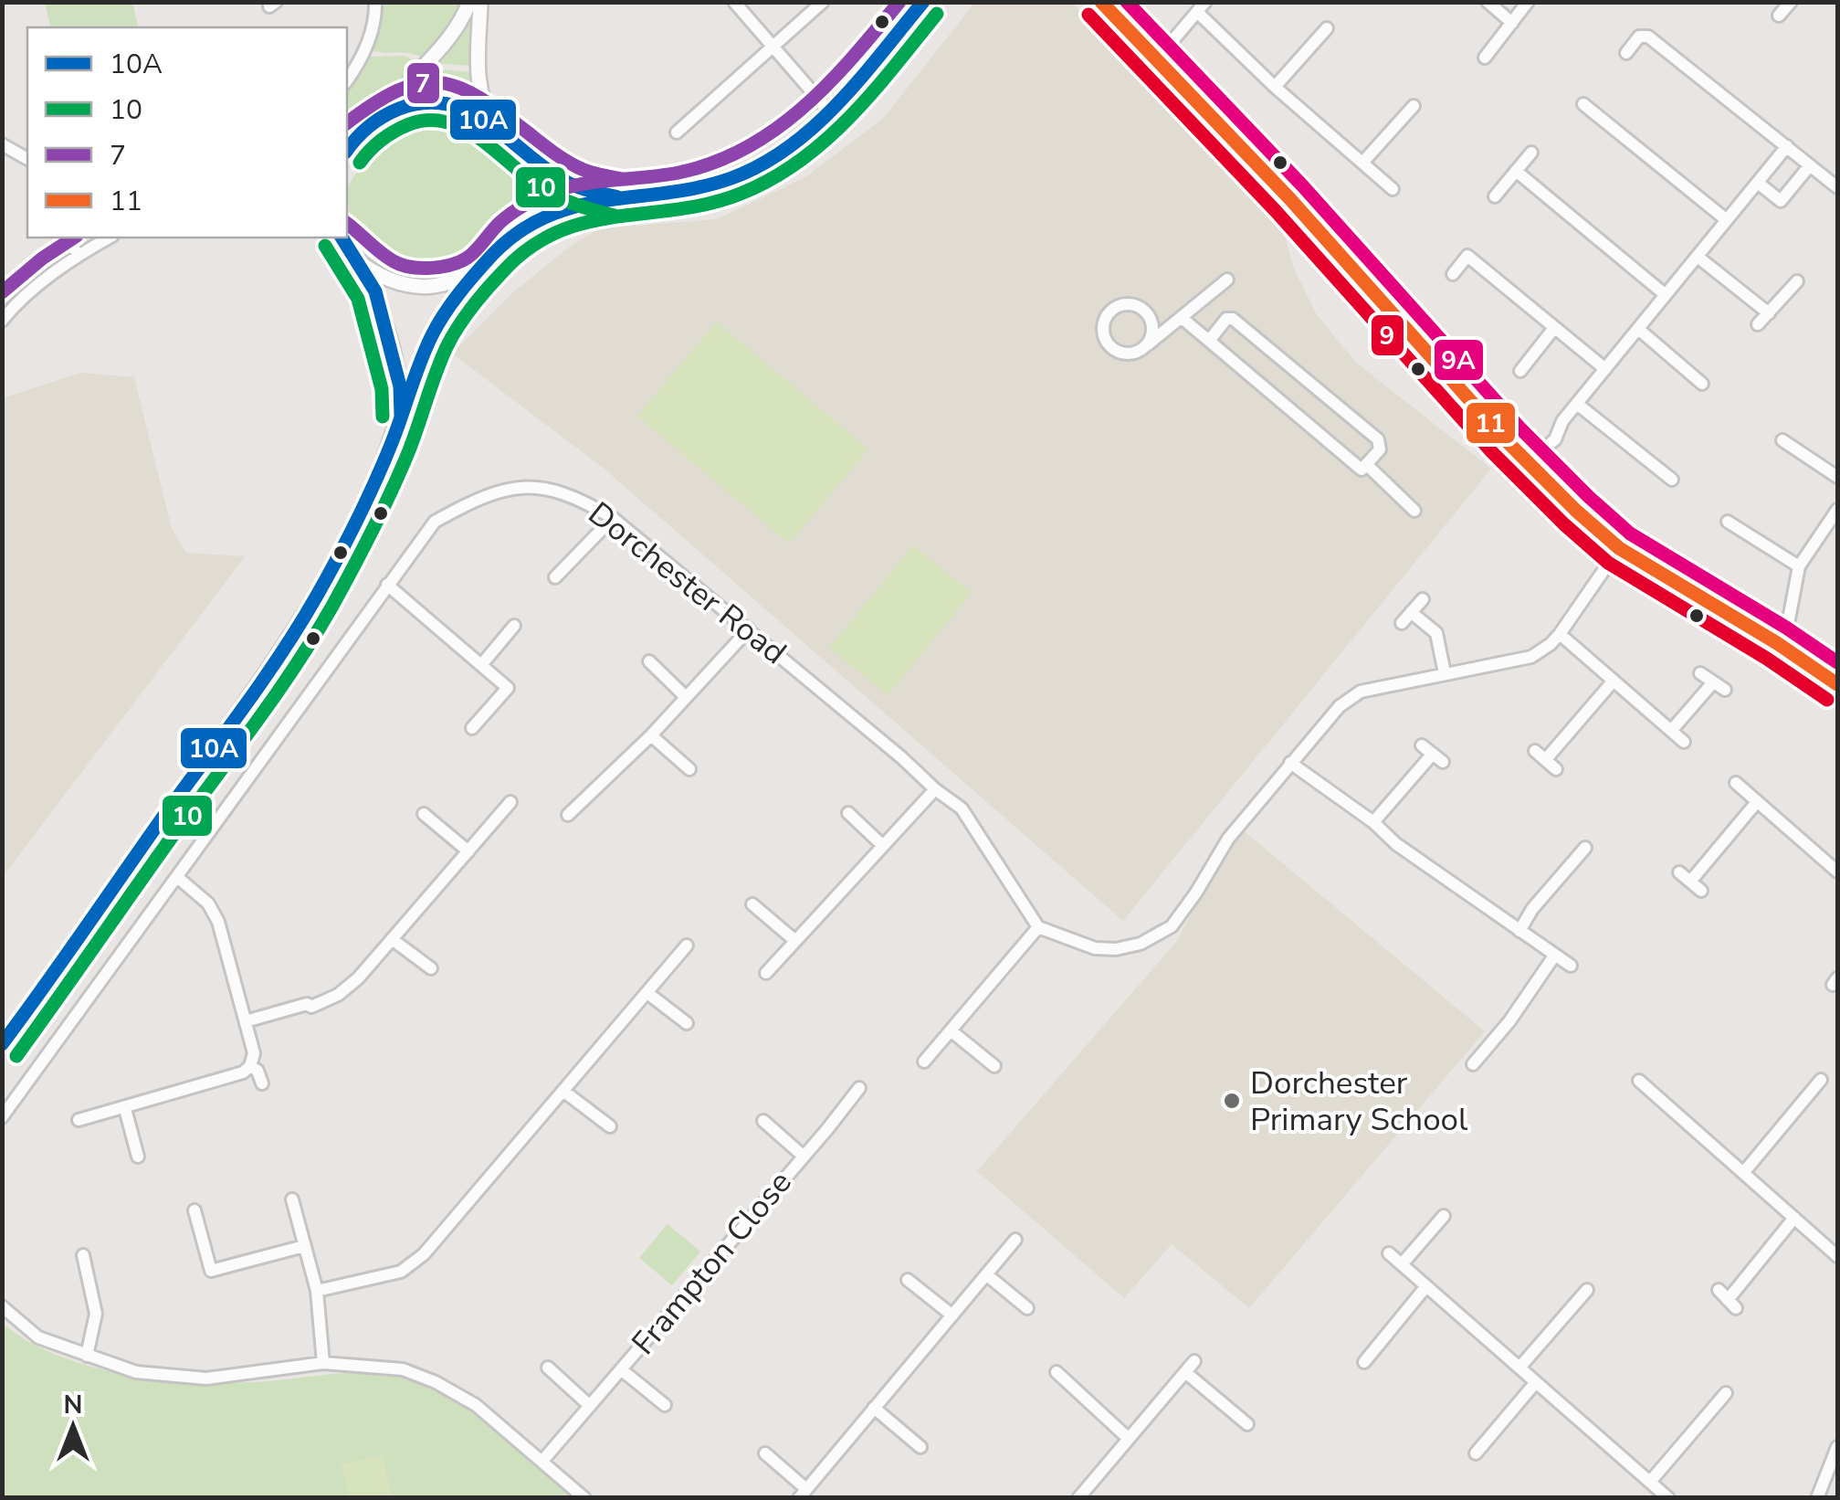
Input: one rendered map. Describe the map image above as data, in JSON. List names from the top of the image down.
{
  "streets": {
    "street": ["Dorchester Road", "Frampton Close"]
  },
  "places": ["Dorchester Primary School"],
  "lines": [
    "transit line 10A",
    "transit line 7",
    "transit line 11",
    "transit line 9A",
    "transit line 10",
    "transit line 9"
  ],
  "legend": [
    "10A",
    "10",
    "7",
    "11"
  ],
  "north": "top"
}
